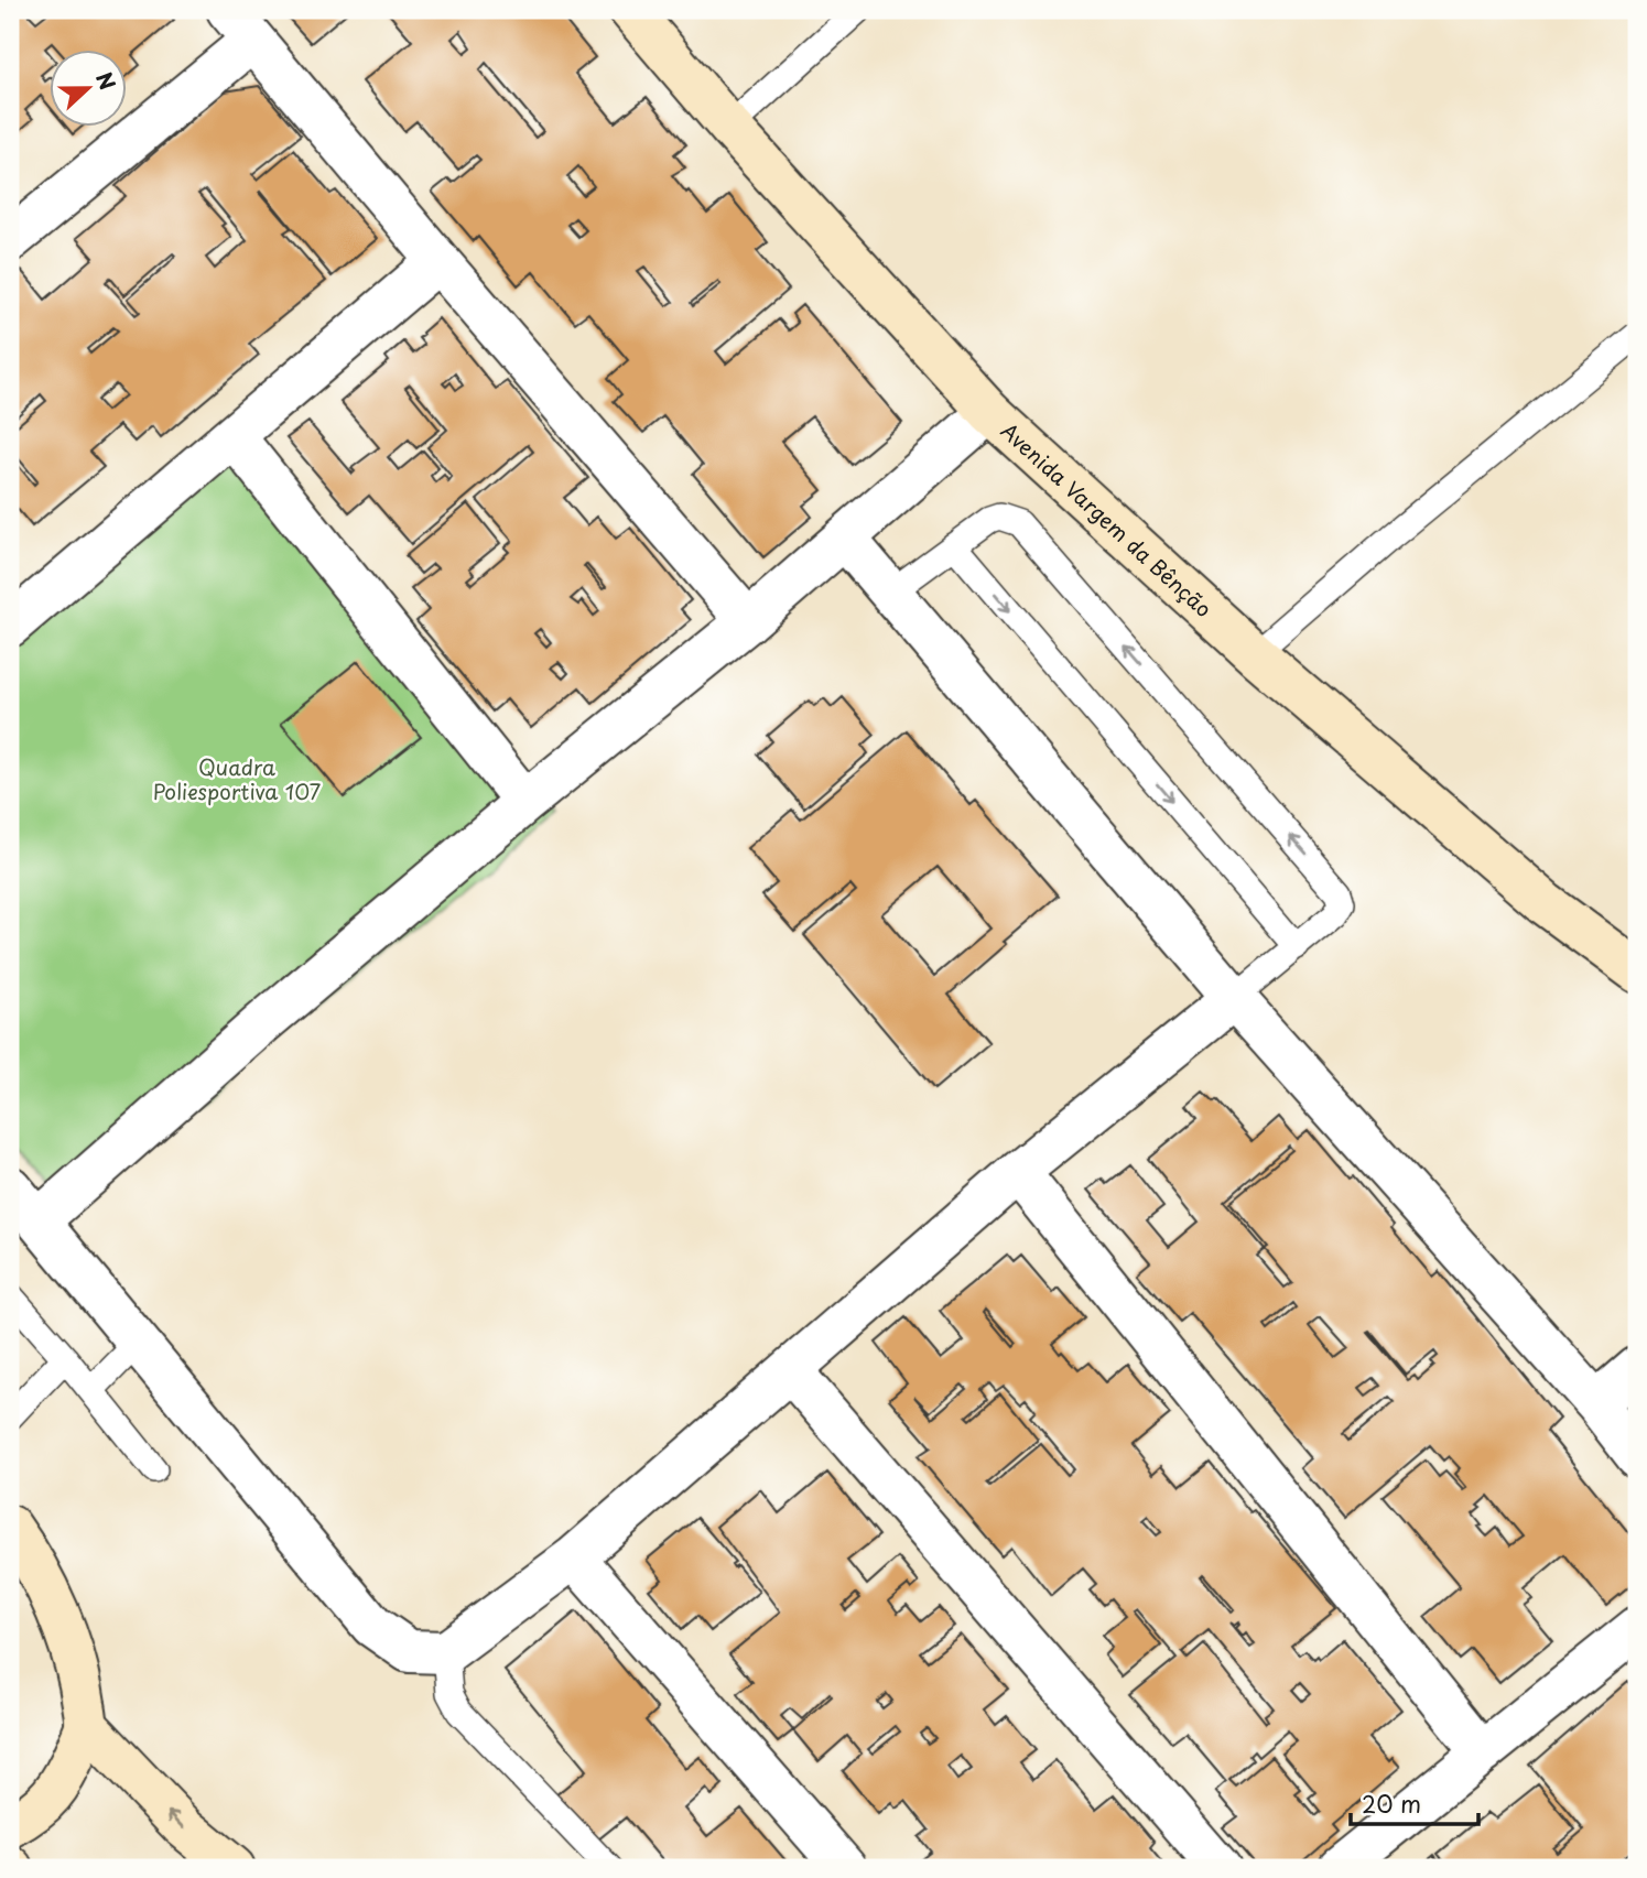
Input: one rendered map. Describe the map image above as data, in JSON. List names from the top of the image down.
{
  "streets": {
    "street": ["Avenida Vargem da Bênção"]
  },
  "parks": ["Quadra Poliesportiva 107"],
  "scale_bar": "20 m",
  "north": "right"
}
